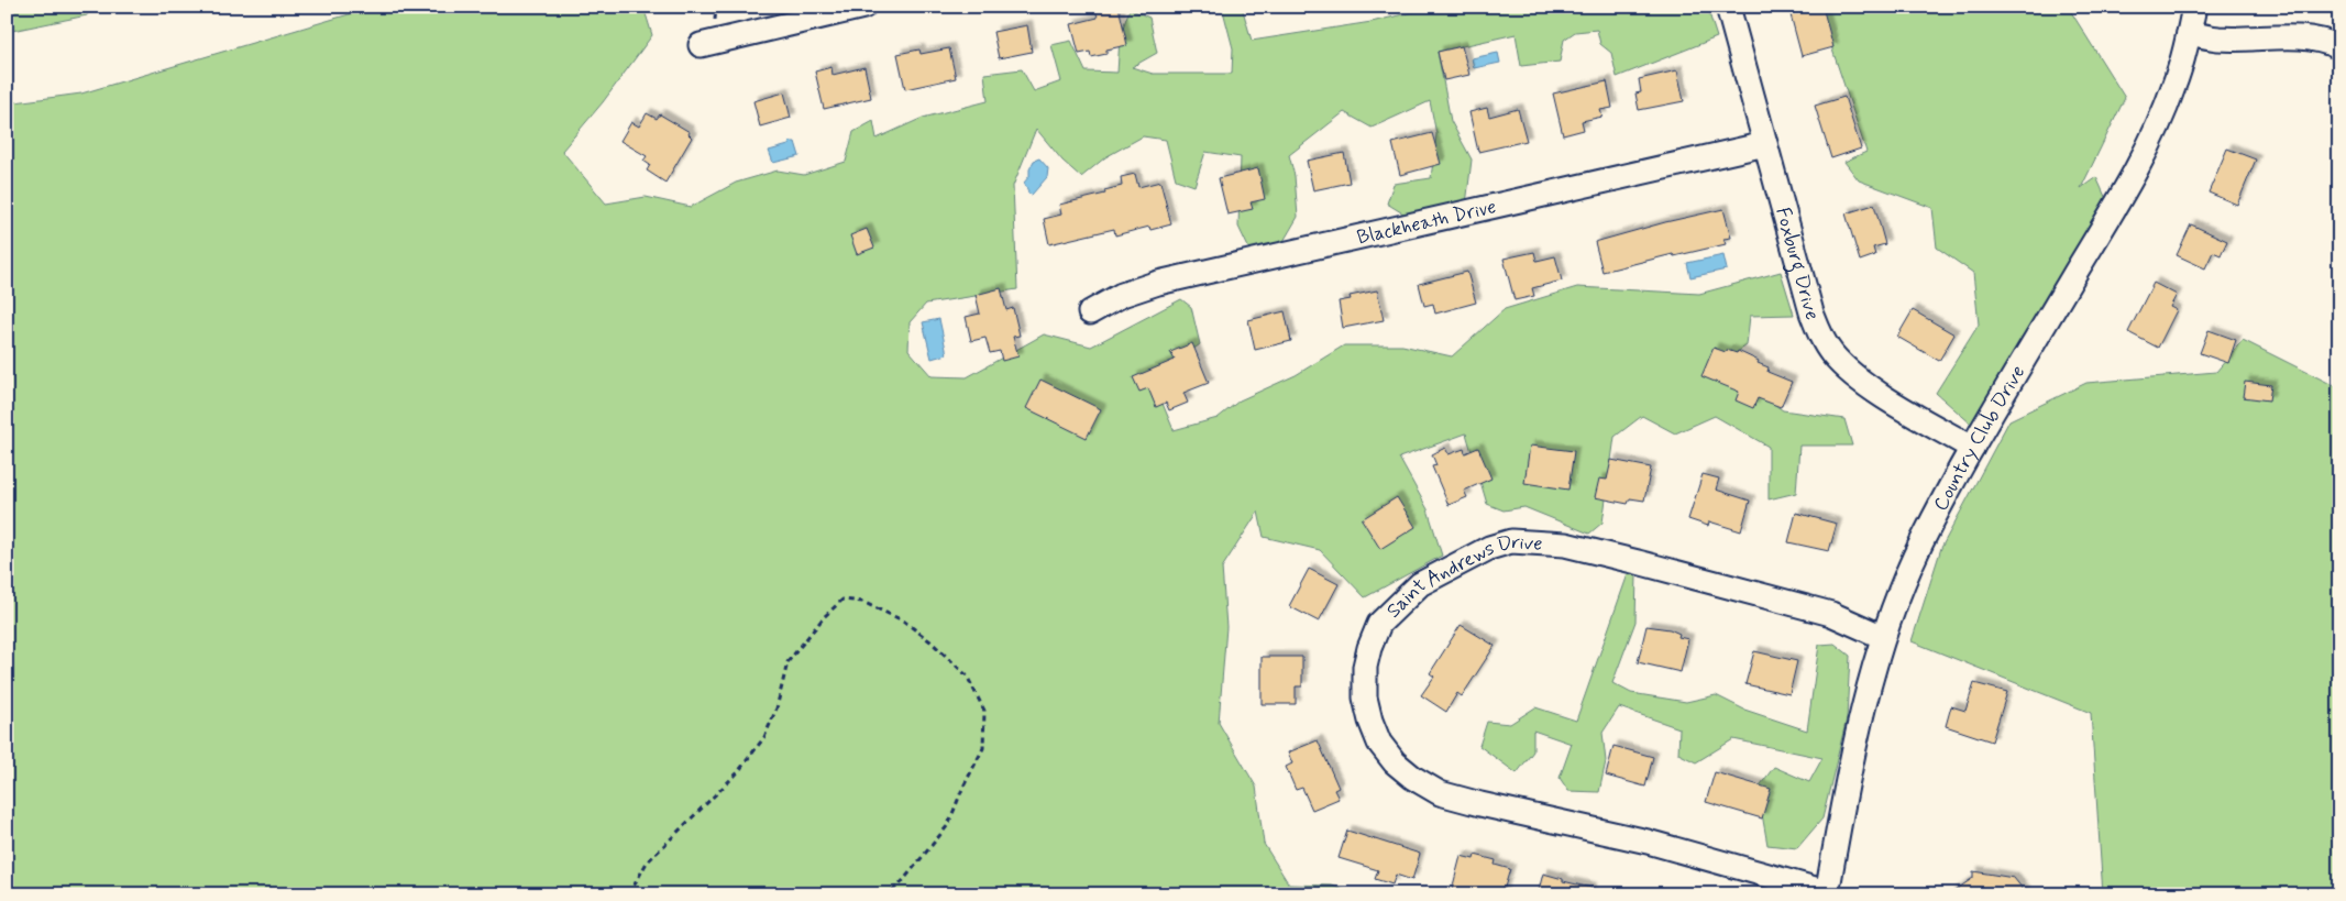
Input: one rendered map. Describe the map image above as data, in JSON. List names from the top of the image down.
{
  "streets": {
    "street": [
      "Blackheath Drive",
      "Foxburg Drive",
      "Country Club Drive",
      "Saint Andrews Drive"
    ]
  },
  "crossings": [
    ["Blackheath Drive", "Foxburg Drive"],
    ["Foxburg Drive", "Country Club Drive"],
    ["Country Club Drive", "Saint Andrews Drive"]
  ]
}
